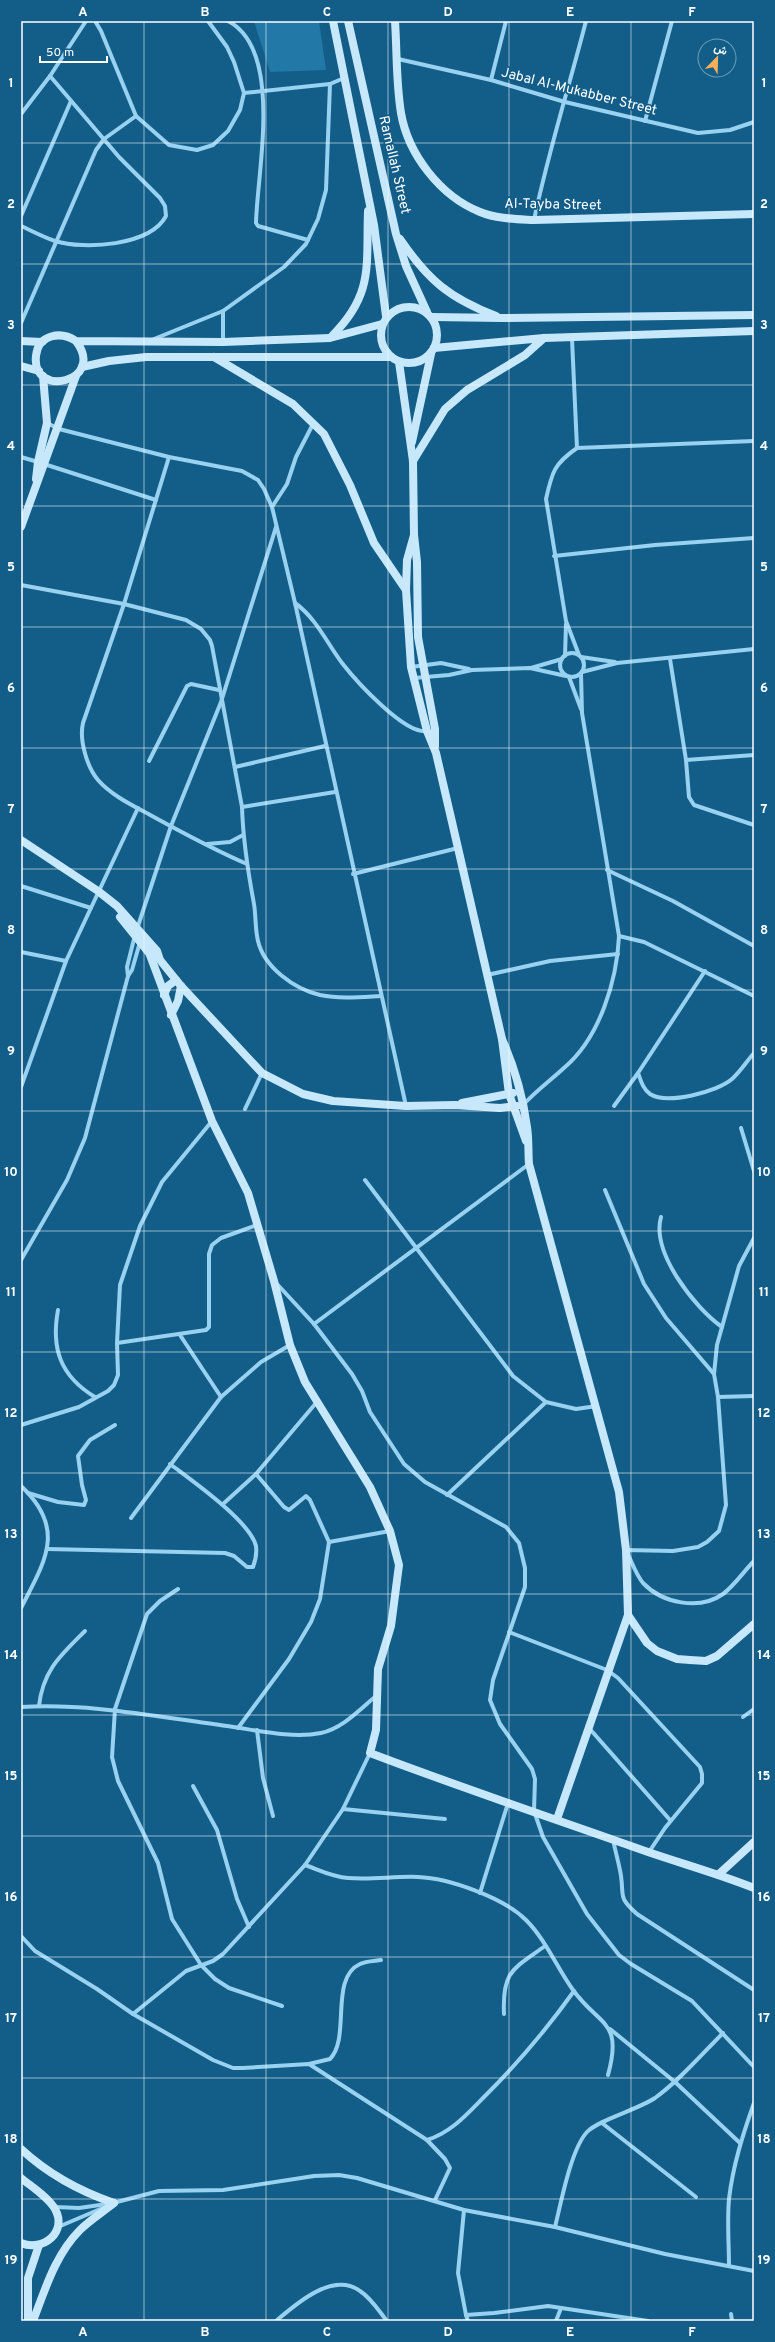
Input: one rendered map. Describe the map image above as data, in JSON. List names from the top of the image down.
{
  "streets": {
    "street": ["Jabal Al-Mukabber Street", "Ramallah Street", "Al-Tayba Street"]
  },
  "crossings": [
    ["Jabal Al-Mukabber Street", "Al-Tayba Street"]
  ],
  "scale_bar": "50 m",
  "north": "top right",
  "grid": {
    "columns": [
      "A",
      "B",
      "C",
      "D",
      "E",
      "F"
    ],
    "rows": [
      "1",
      "2",
      "3",
      "4",
      "5",
      "6",
      "7",
      "8",
      "9",
      "10",
      "11",
      "12",
      "13",
      "14",
      "15",
      "16",
      "17",
      "18",
      "19"
    ]
  }
}
